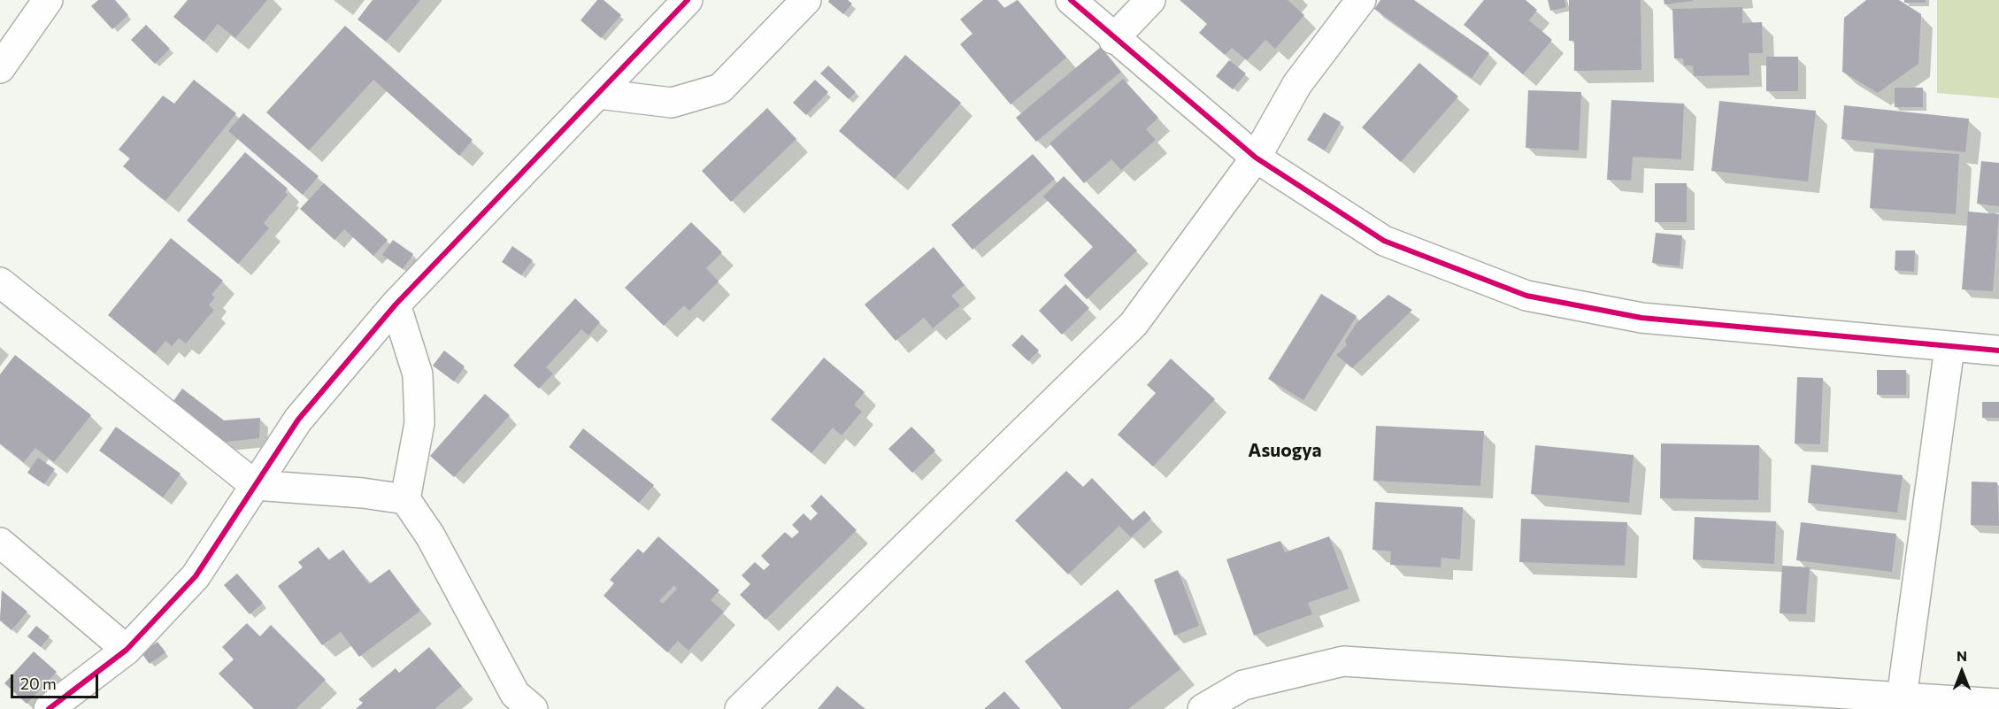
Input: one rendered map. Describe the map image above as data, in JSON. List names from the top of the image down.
{
  "districts": ["Asuogya"],
  "scale_bar": "20 m",
  "north": "top"
}
